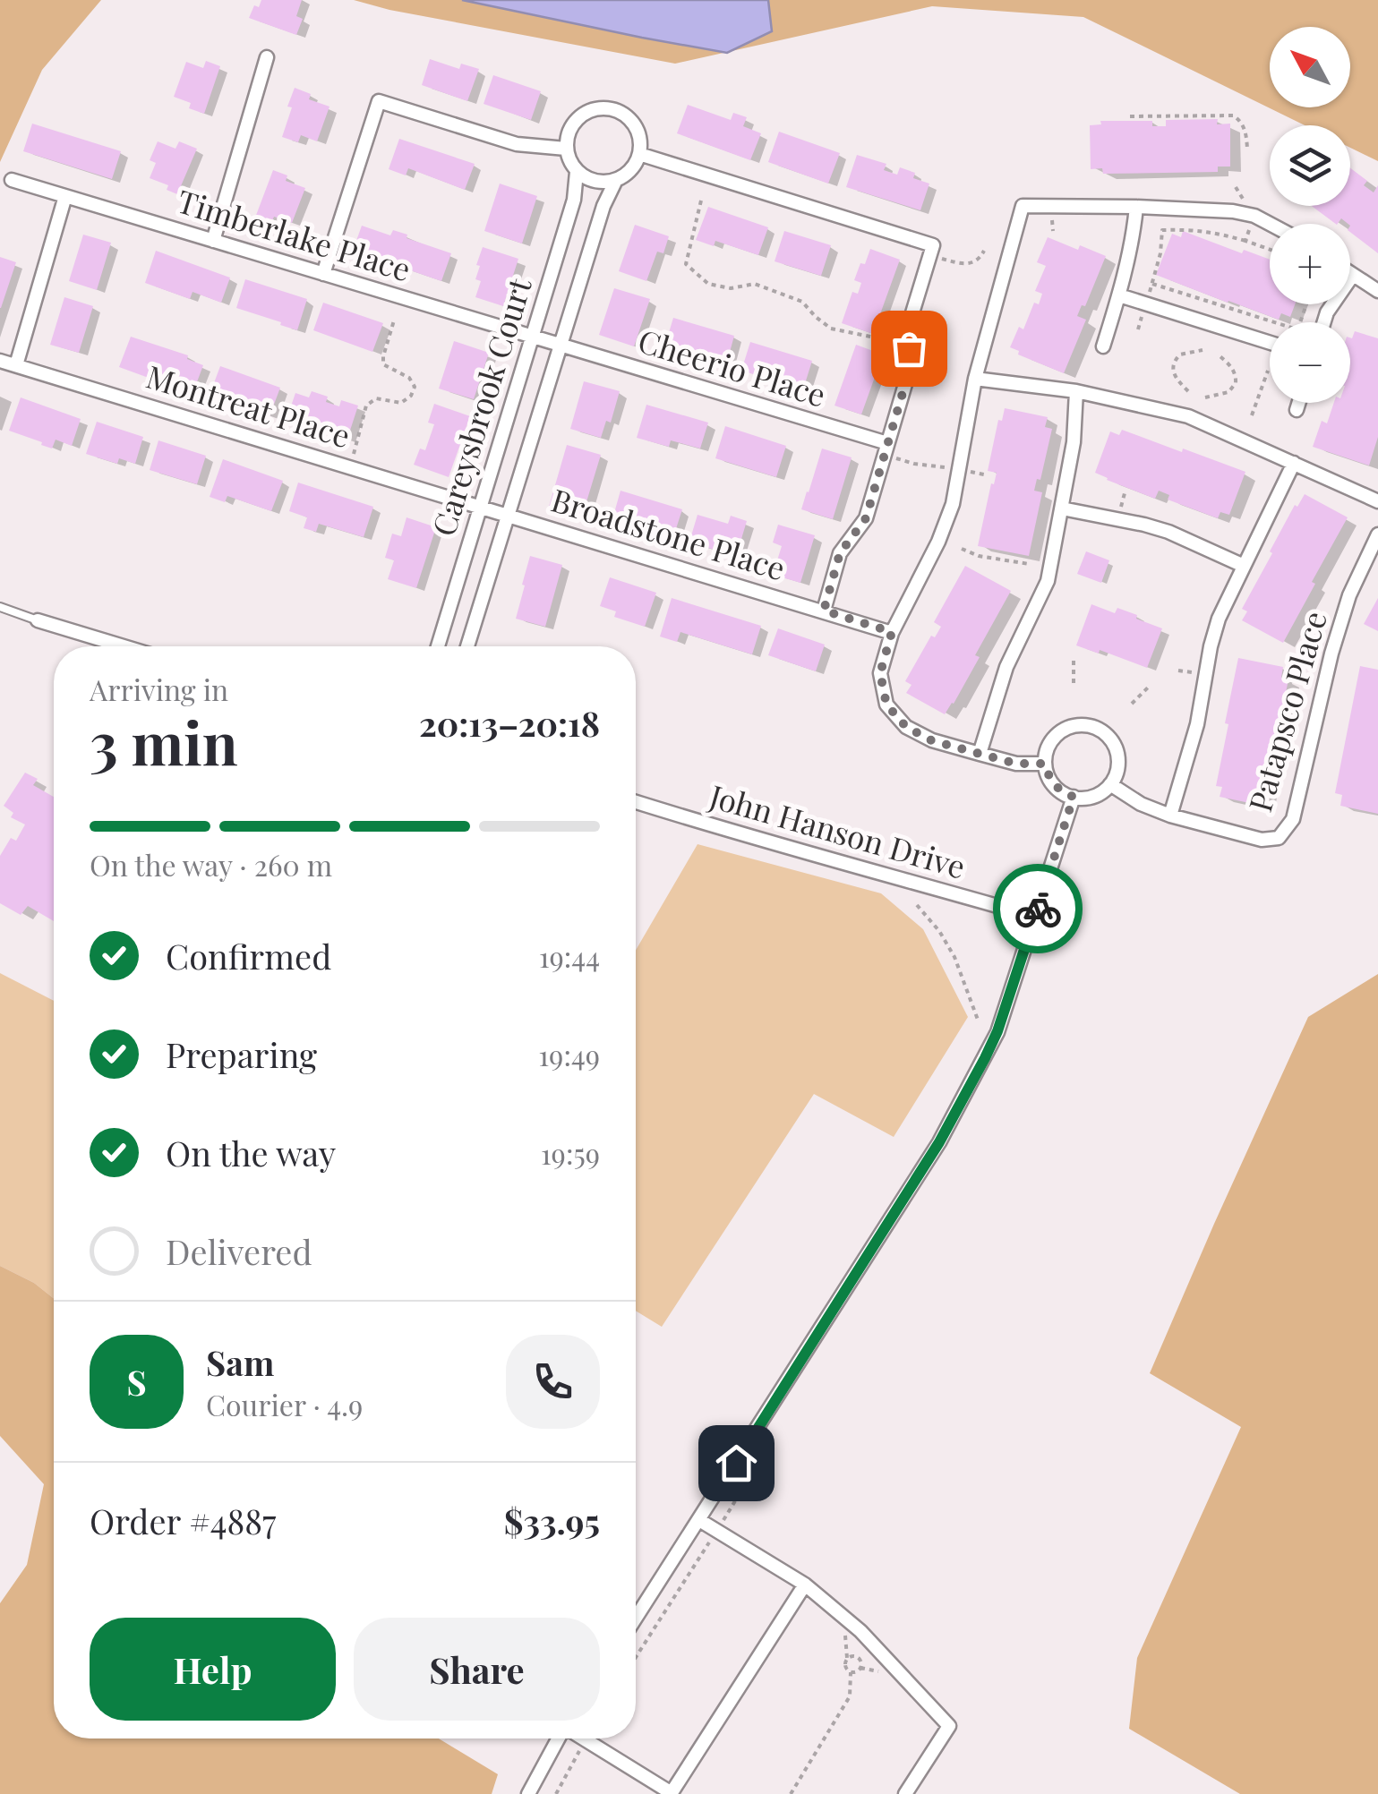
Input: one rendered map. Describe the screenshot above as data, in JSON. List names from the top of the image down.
{
  "streets": {
    "street": [
      "Timberlake Place",
      "Cheerio Place",
      "Montreat Place",
      "Careysbrook Court",
      "Broadstone Place",
      "Patapsco Place",
      "John Hanson Drive"
    ]
  },
  "crossings": [
    ["Timberlake Place", "Cheerio Place"],
    ["Timberlake Place", "Careysbrook Court"],
    ["Cheerio Place", "Careysbrook Court"],
    ["Montreat Place", "Careysbrook Court"],
    ["Montreat Place", "Broadstone Place"],
    ["Careysbrook Court", "Broadstone Place"]
  ],
  "north": "top left",
  "page": {
    "map_buttons": ["+", "−"],
    "heading": ["3 min", "Arriving in", "20:13–20:18"],
    "panel": [
      "Sam",
      "Courier · 4.9",
      "Order #4887",
      "$33.95"
    ],
    "bar": "On the way · 260 m",
    "list": [
      ["Confirmed", "19:44"],
      ["Preparing", "19:49"],
      ["On the way", "19:59"],
      "Delivered"
    ],
    "round": "S",
    "buttons": ["Help", "Share"]
  }
}
